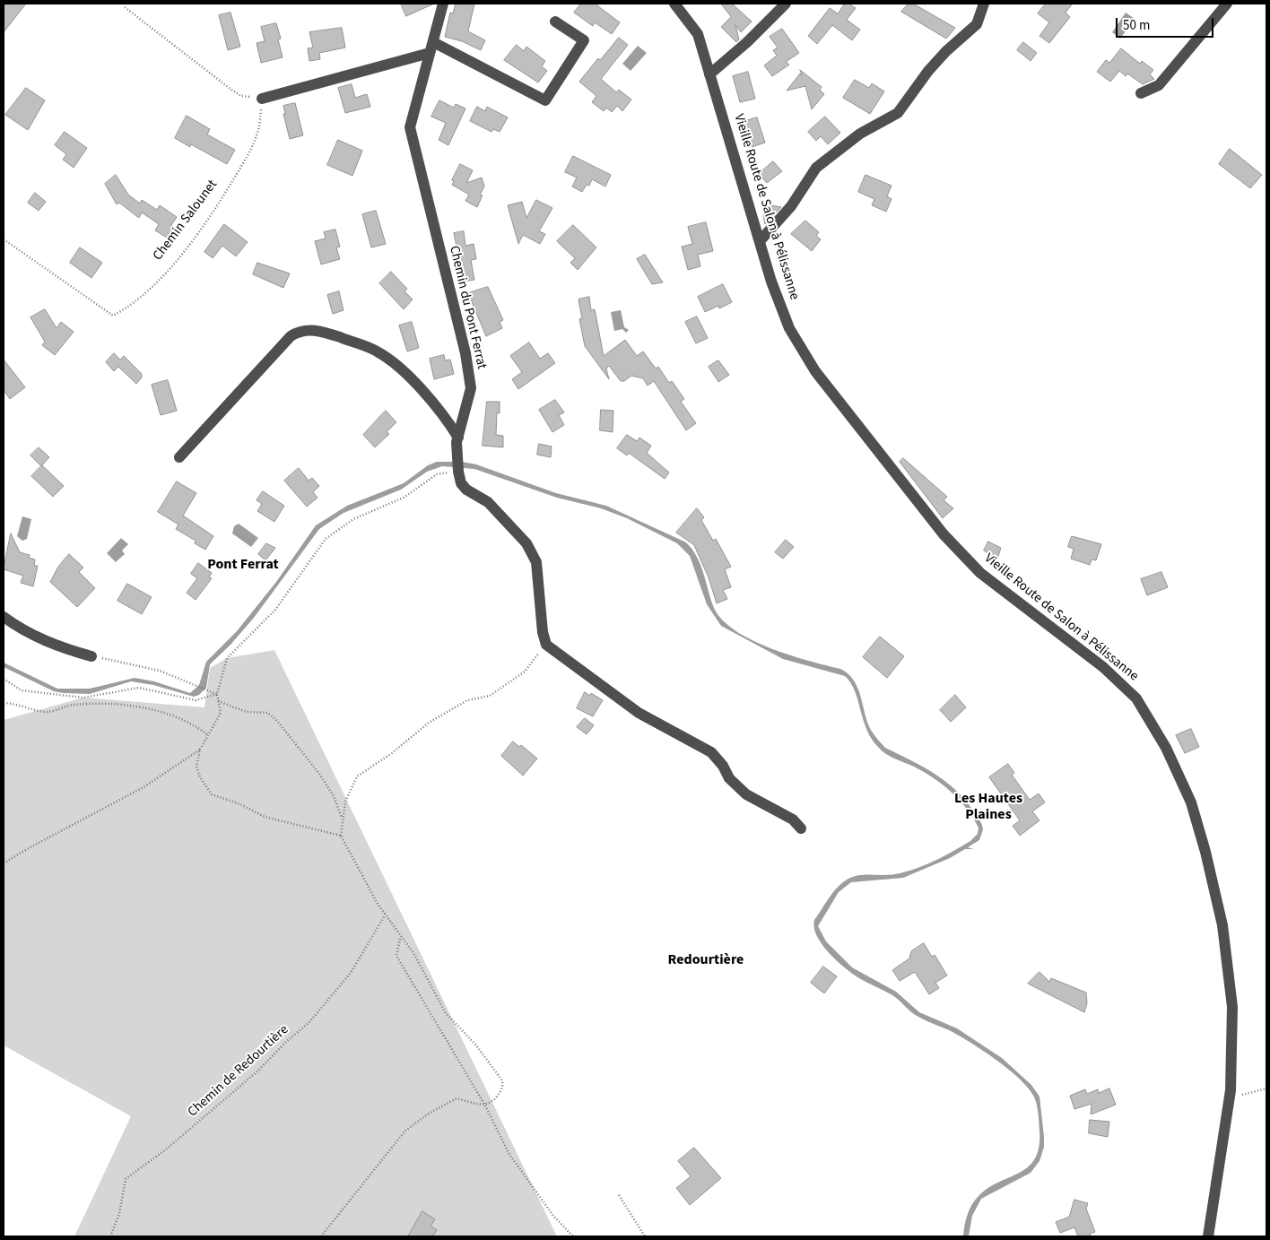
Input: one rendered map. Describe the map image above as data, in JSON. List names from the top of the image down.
{
  "streets": {
    "street": ["Vieille Route de Salon à Pélissanne", "Chemin du Pont Ferrat"],
    "path": ["Chemin Salounet", "Chemin de Redourtière"]
  },
  "districts": ["Pont Ferrat", "Les Hautes Plaines", "Redourtière"],
  "scale_bar": "50 m"
}
